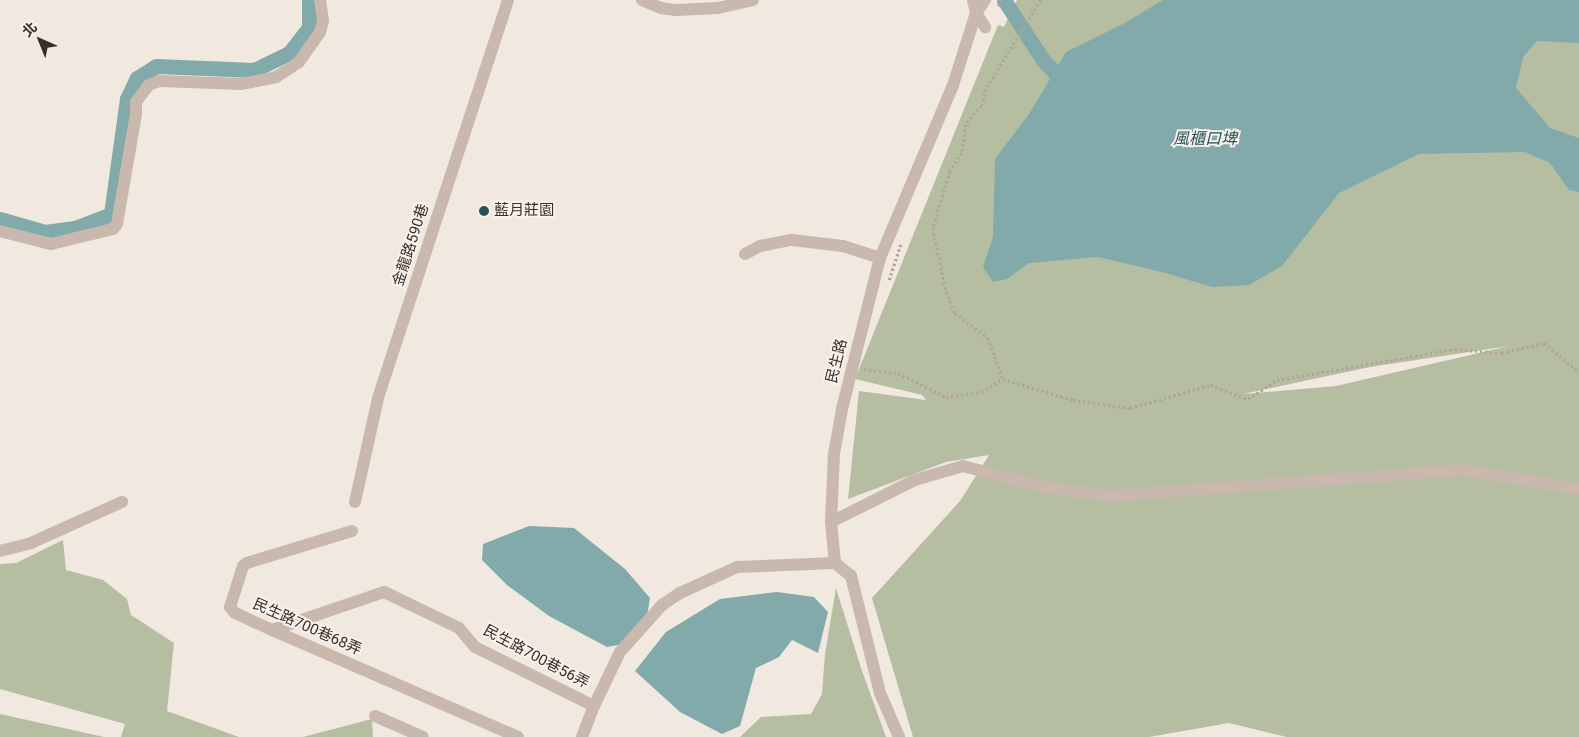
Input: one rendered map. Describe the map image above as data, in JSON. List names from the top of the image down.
{
  "streets": {
    "street": [
      "金龍路590巷",
      "民生路",
      "民生路700巷68弄",
      "民生路700巷56弄"
    ]
  },
  "crossings": [
    ["民生路700巷68弄", "民生路700巷56弄"]
  ],
  "water": ["風櫃口埤"],
  "places": ["藍月莊園"],
  "north": "top left"
}
